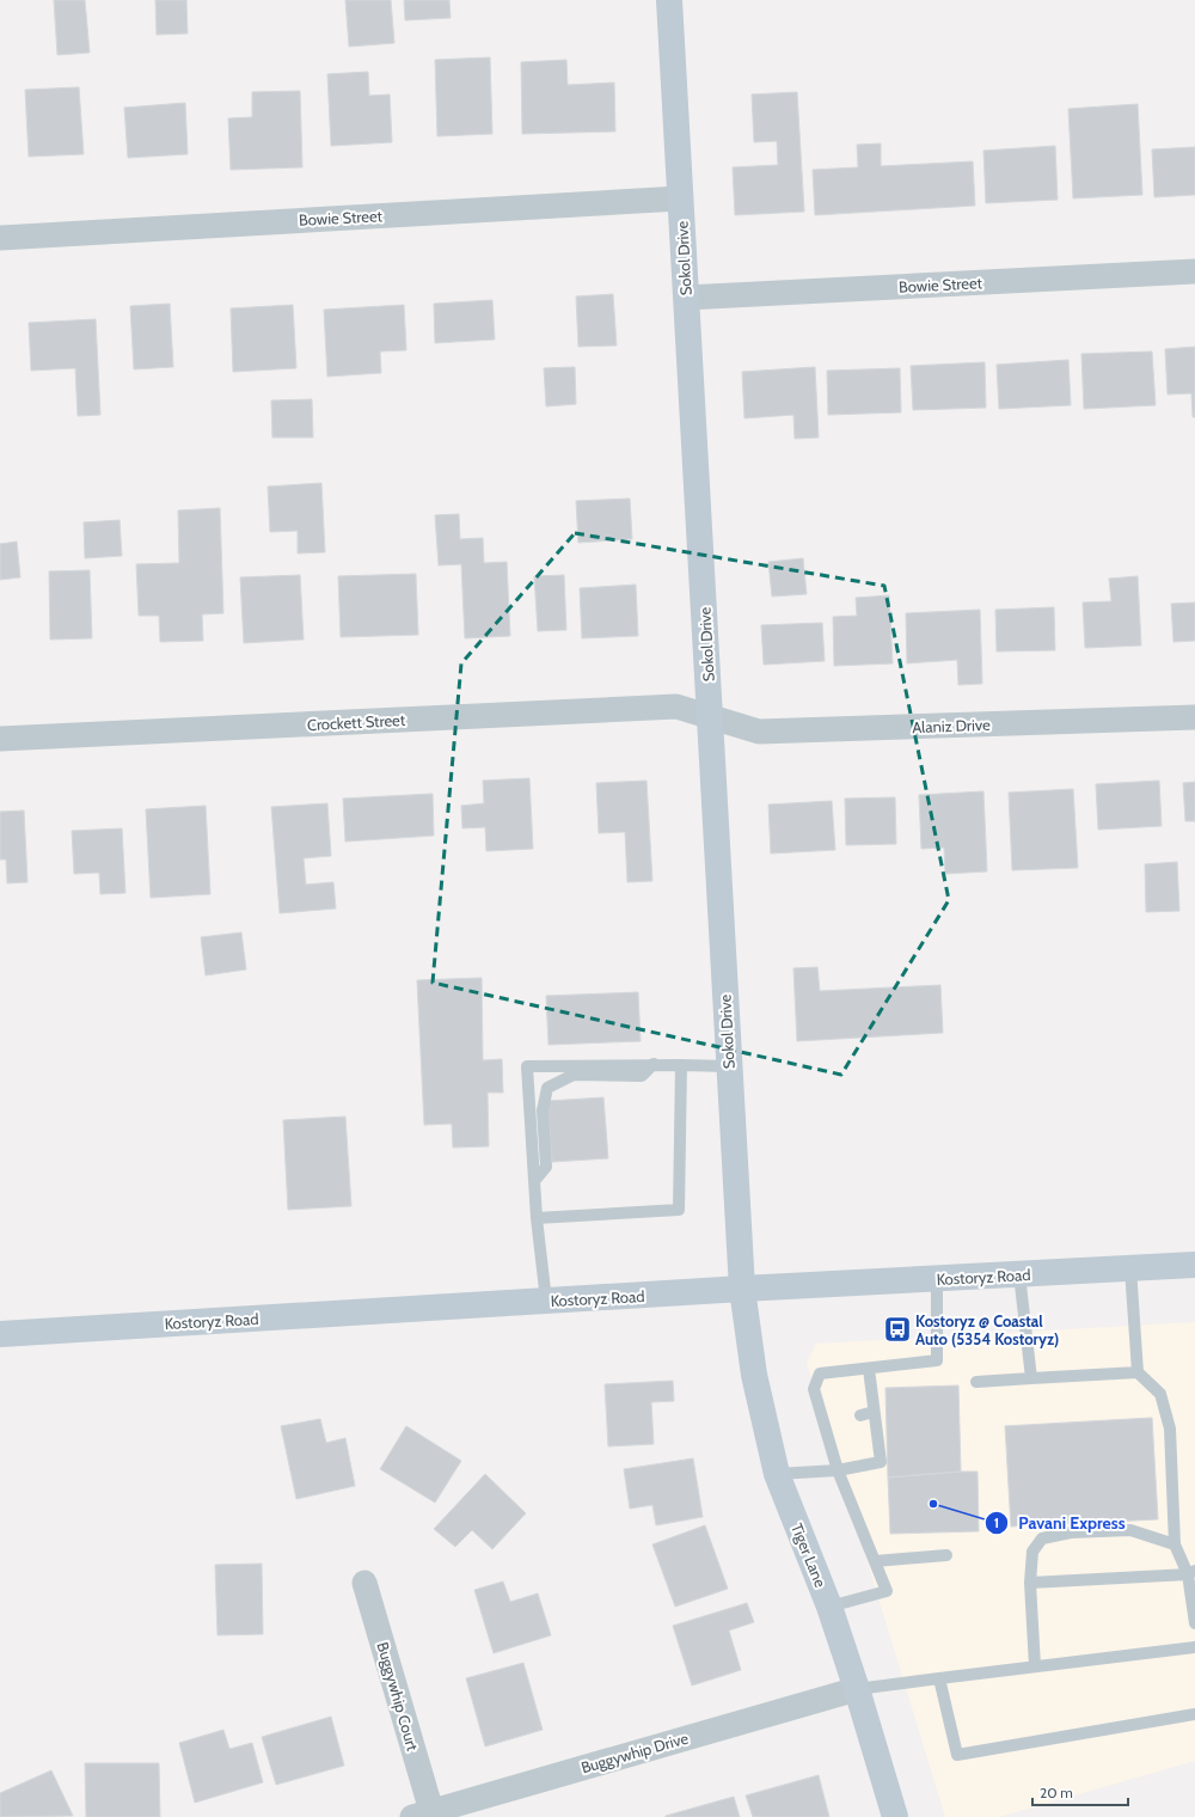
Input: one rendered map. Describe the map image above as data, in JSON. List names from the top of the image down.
{
  "streets": {
    "street": [
      "Bowie Street",
      "Sokol Drive",
      "Crockett Street",
      "Alaniz Drive",
      "Kostoryz Road",
      "Tiger Lane",
      "Buggywhip Court",
      "Buggywhip Drive"
    ]
  },
  "crossings": [
    ["Bowie Street", "Sokol Drive"],
    ["Sokol Drive", "Crockett Street"],
    ["Sokol Drive", "Alaniz Drive"],
    ["Sokol Drive", "Kostoryz Road"],
    ["Sokol Drive", "Tiger Lane"],
    ["Crockett Street", "Alaniz Drive"],
    ["Kostoryz Road", "Tiger Lane"],
    ["Tiger Lane", "Buggywhip Drive"],
    ["Buggywhip Court", "Buggywhip Drive"]
  ],
  "places": {
    "bus stop": ["Kostoryz @ Coastal Auto (5354 Kostoryz)"],
    "other": ["Pavani Express"]
  },
  "scale_bar": "20 m"
}
